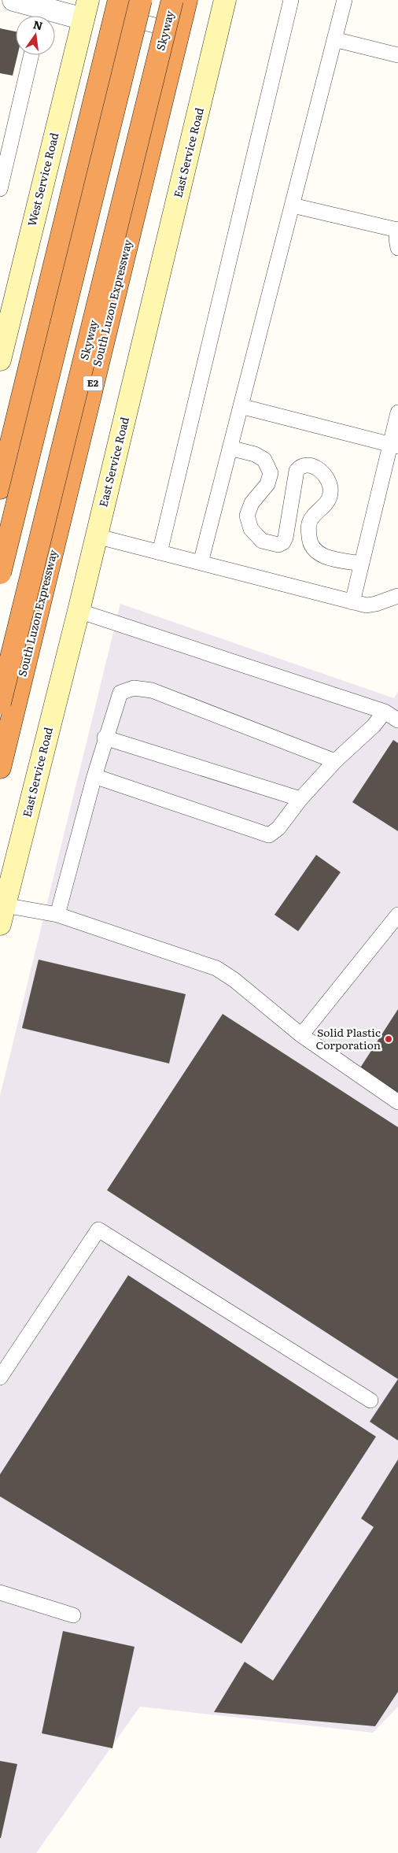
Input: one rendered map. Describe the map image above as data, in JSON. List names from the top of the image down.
{
  "streets": {
    "highway": ["Skyway", "South Luzon Expressway", "E2"],
    "main road": ["East Service Road", "West Service Road"]
  },
  "places": ["Solid Plastic Corporation"],
  "north": "top"
}
